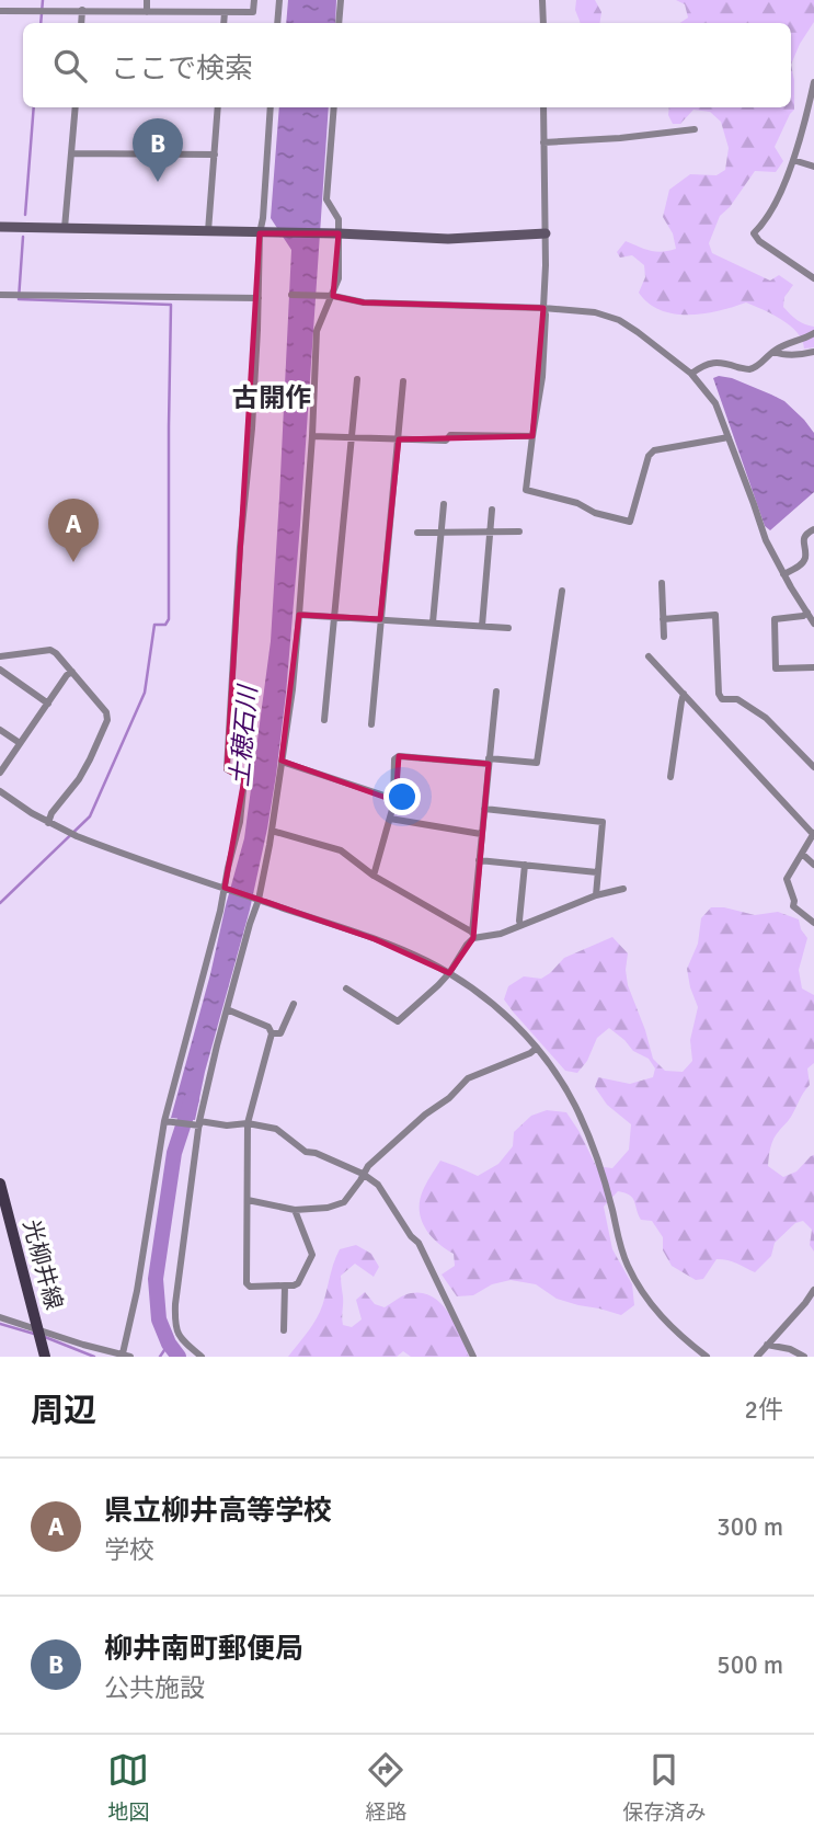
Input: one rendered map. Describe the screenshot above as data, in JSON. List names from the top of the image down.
{
  "streets": {
    "main road": ["光柳井線"]
  },
  "districts": ["古開作"],
  "water": ["土穂石川"],
  "page": {
    "search": "ここで検索",
    "pins": ["B", "A"],
    "heading": ["周辺", "2件"],
    "list": [
      {
        "mark": "A",
        "name": "県立柳井高等学校",
        "note": "学校",
        "value": "300 m"
      },
      {
        "mark": "B",
        "name": "柳井南町郵便局",
        "note": "公共施設",
        "value": "500 m"
      }
    ],
    "nav": ["地図", "経路", "保存済み"]
  }
}
